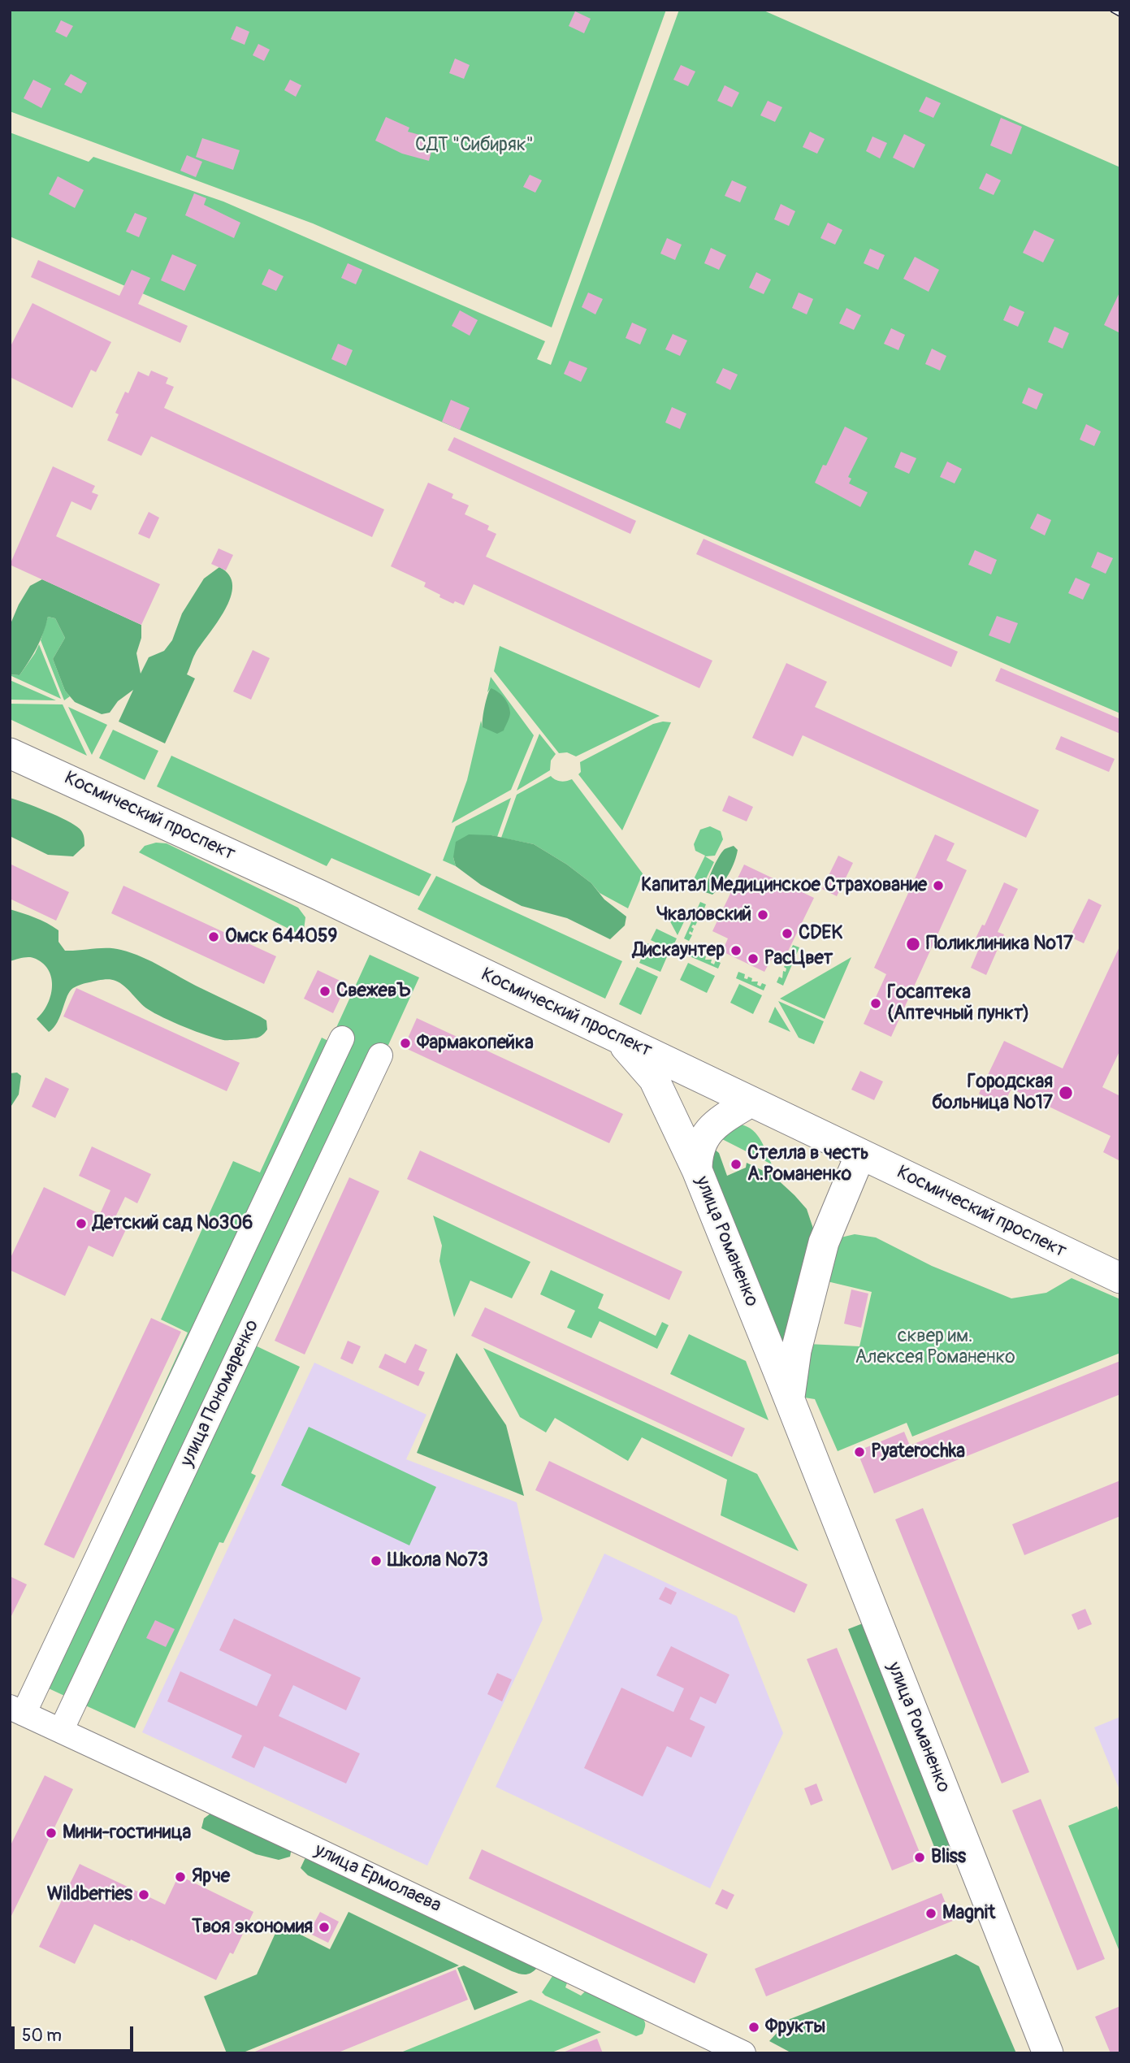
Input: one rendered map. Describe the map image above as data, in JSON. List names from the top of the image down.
{
  "streets": {
    "main road": ["Космический проспект", "улица Романенко"],
    "street": ["улица Пономаренко", "улица Ермолаева"]
  },
  "crossings": [
    ["Космический проспект", "улица Романенко"],
    ["улица Пономаренко", "улица Ермолаева"]
  ],
  "parks": ["СДТ \"Сибиряк\"", "сквер им. Алексея Романенко"],
  "places": [
    "Капитал Медицинское Страхование",
    "Чкаловский",
    "CDEK",
    "Омск 644059",
    "Поликлиника №17",
    "Дискаунтер",
    "РасЦвет",
    "СвежевЪ",
    "Госаптека (Аптечный пункт)",
    "Фармакопейка",
    "Городская больница №17",
    "Стелла в честь А.Романенко",
    "Детский сад №306",
    "Pyaterochka",
    "Школа №73",
    "Мини-гостиница",
    "Bliss",
    "Ярче",
    "Wildberries",
    "Magnit",
    "Твоя экономия",
    "Фрукты"
  ],
  "scale_bar": "50 m"
}
